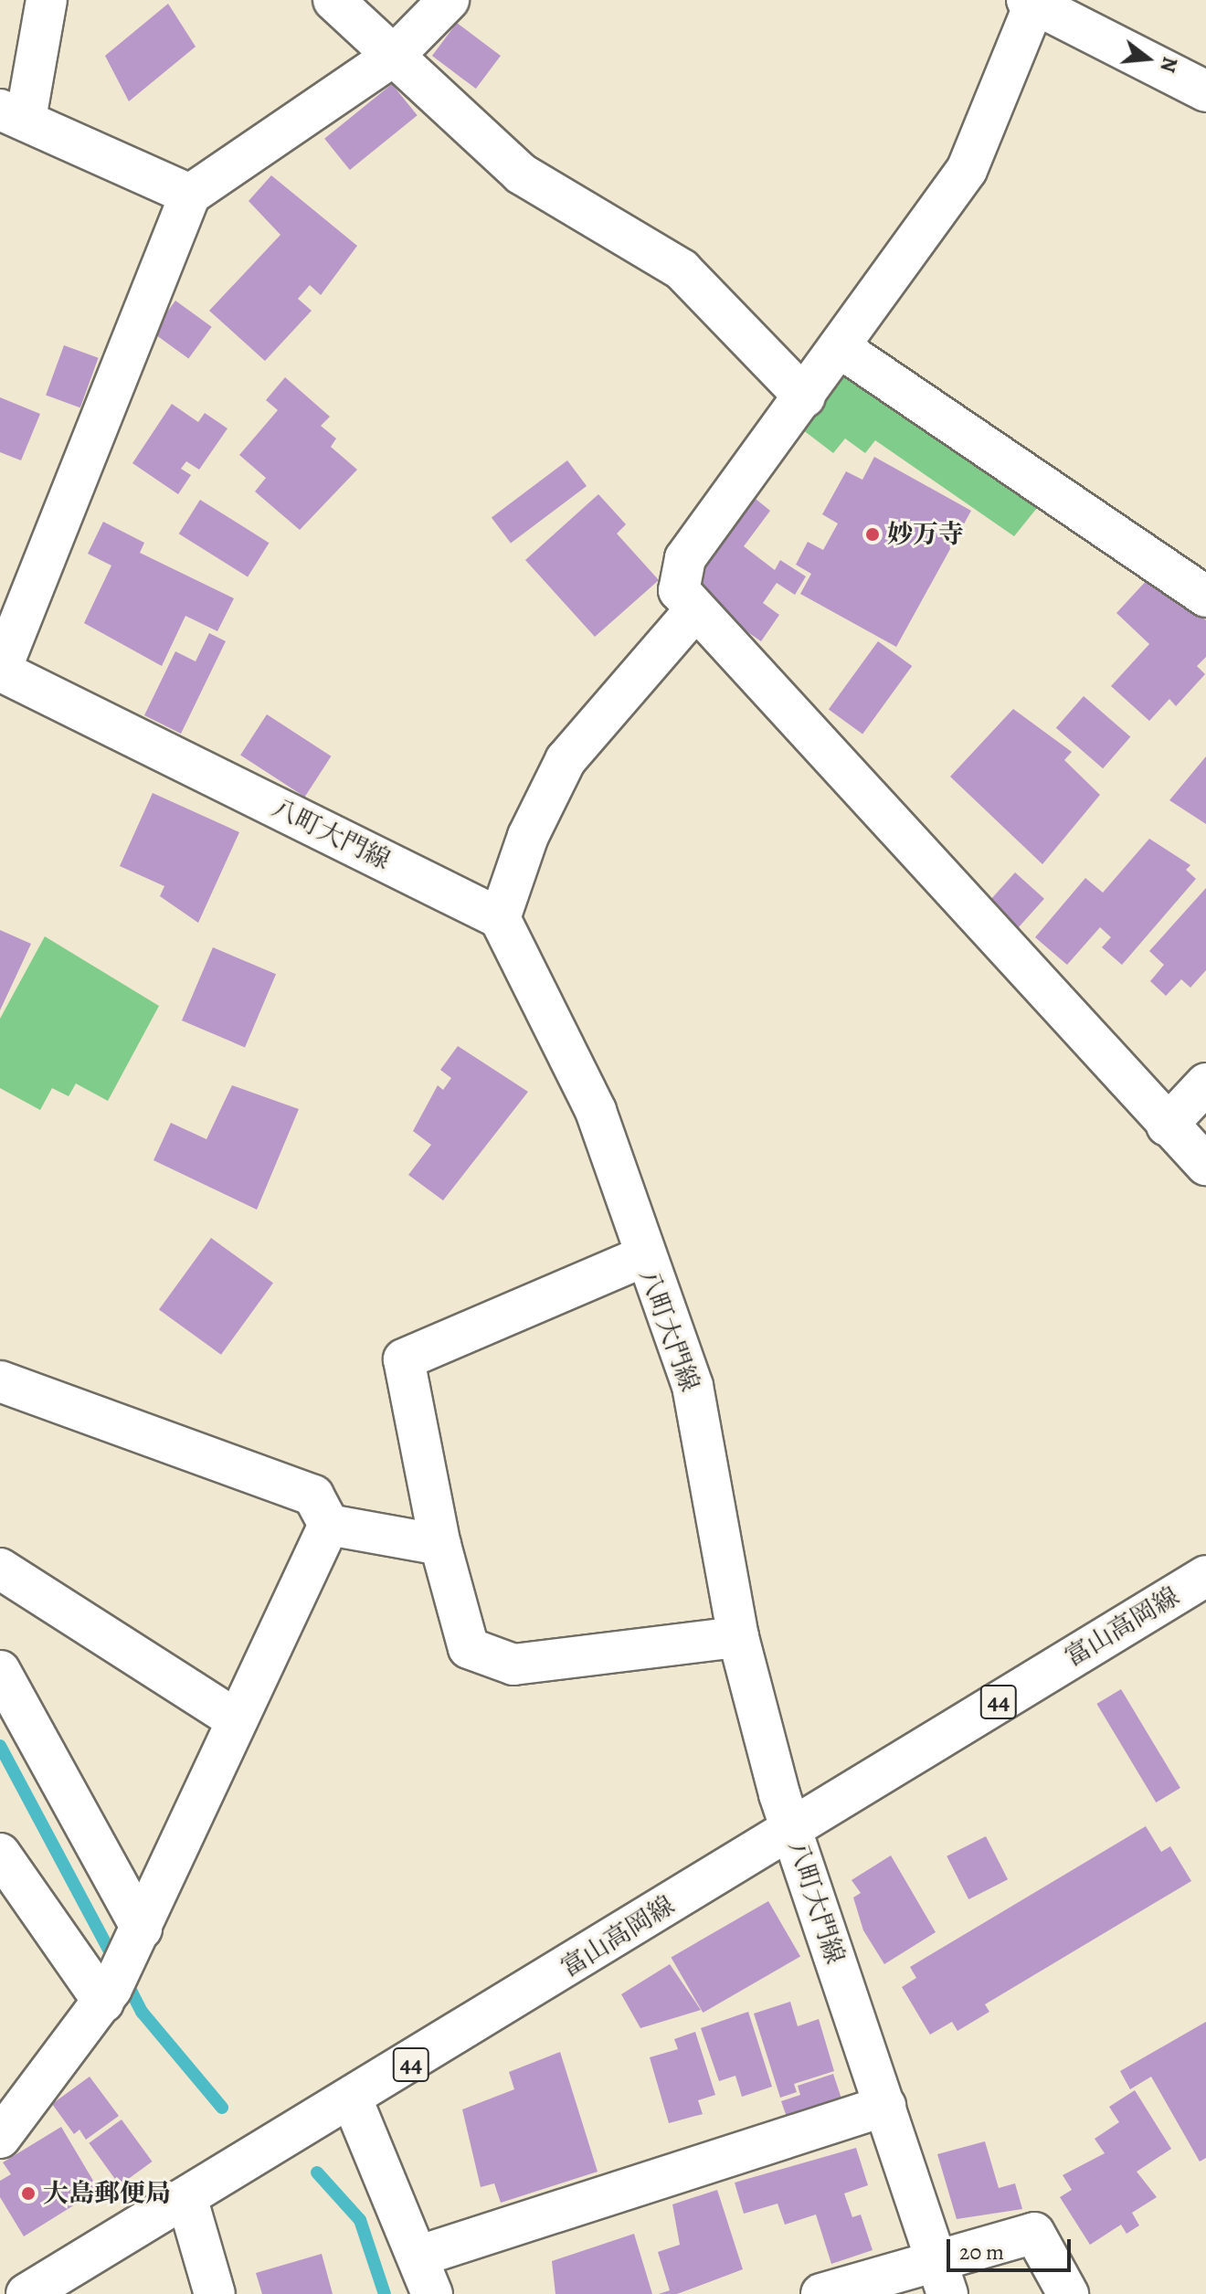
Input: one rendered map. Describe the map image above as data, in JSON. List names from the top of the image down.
{
  "streets": {
    "street": ["八町大門線", "富山高岡線", "44"]
  },
  "crossings": [
    ["八町大門線", "富山高岡線"]
  ],
  "places": ["妙万寺", "大島郵便局"],
  "scale_bar": "20 m",
  "north": "right"
}
